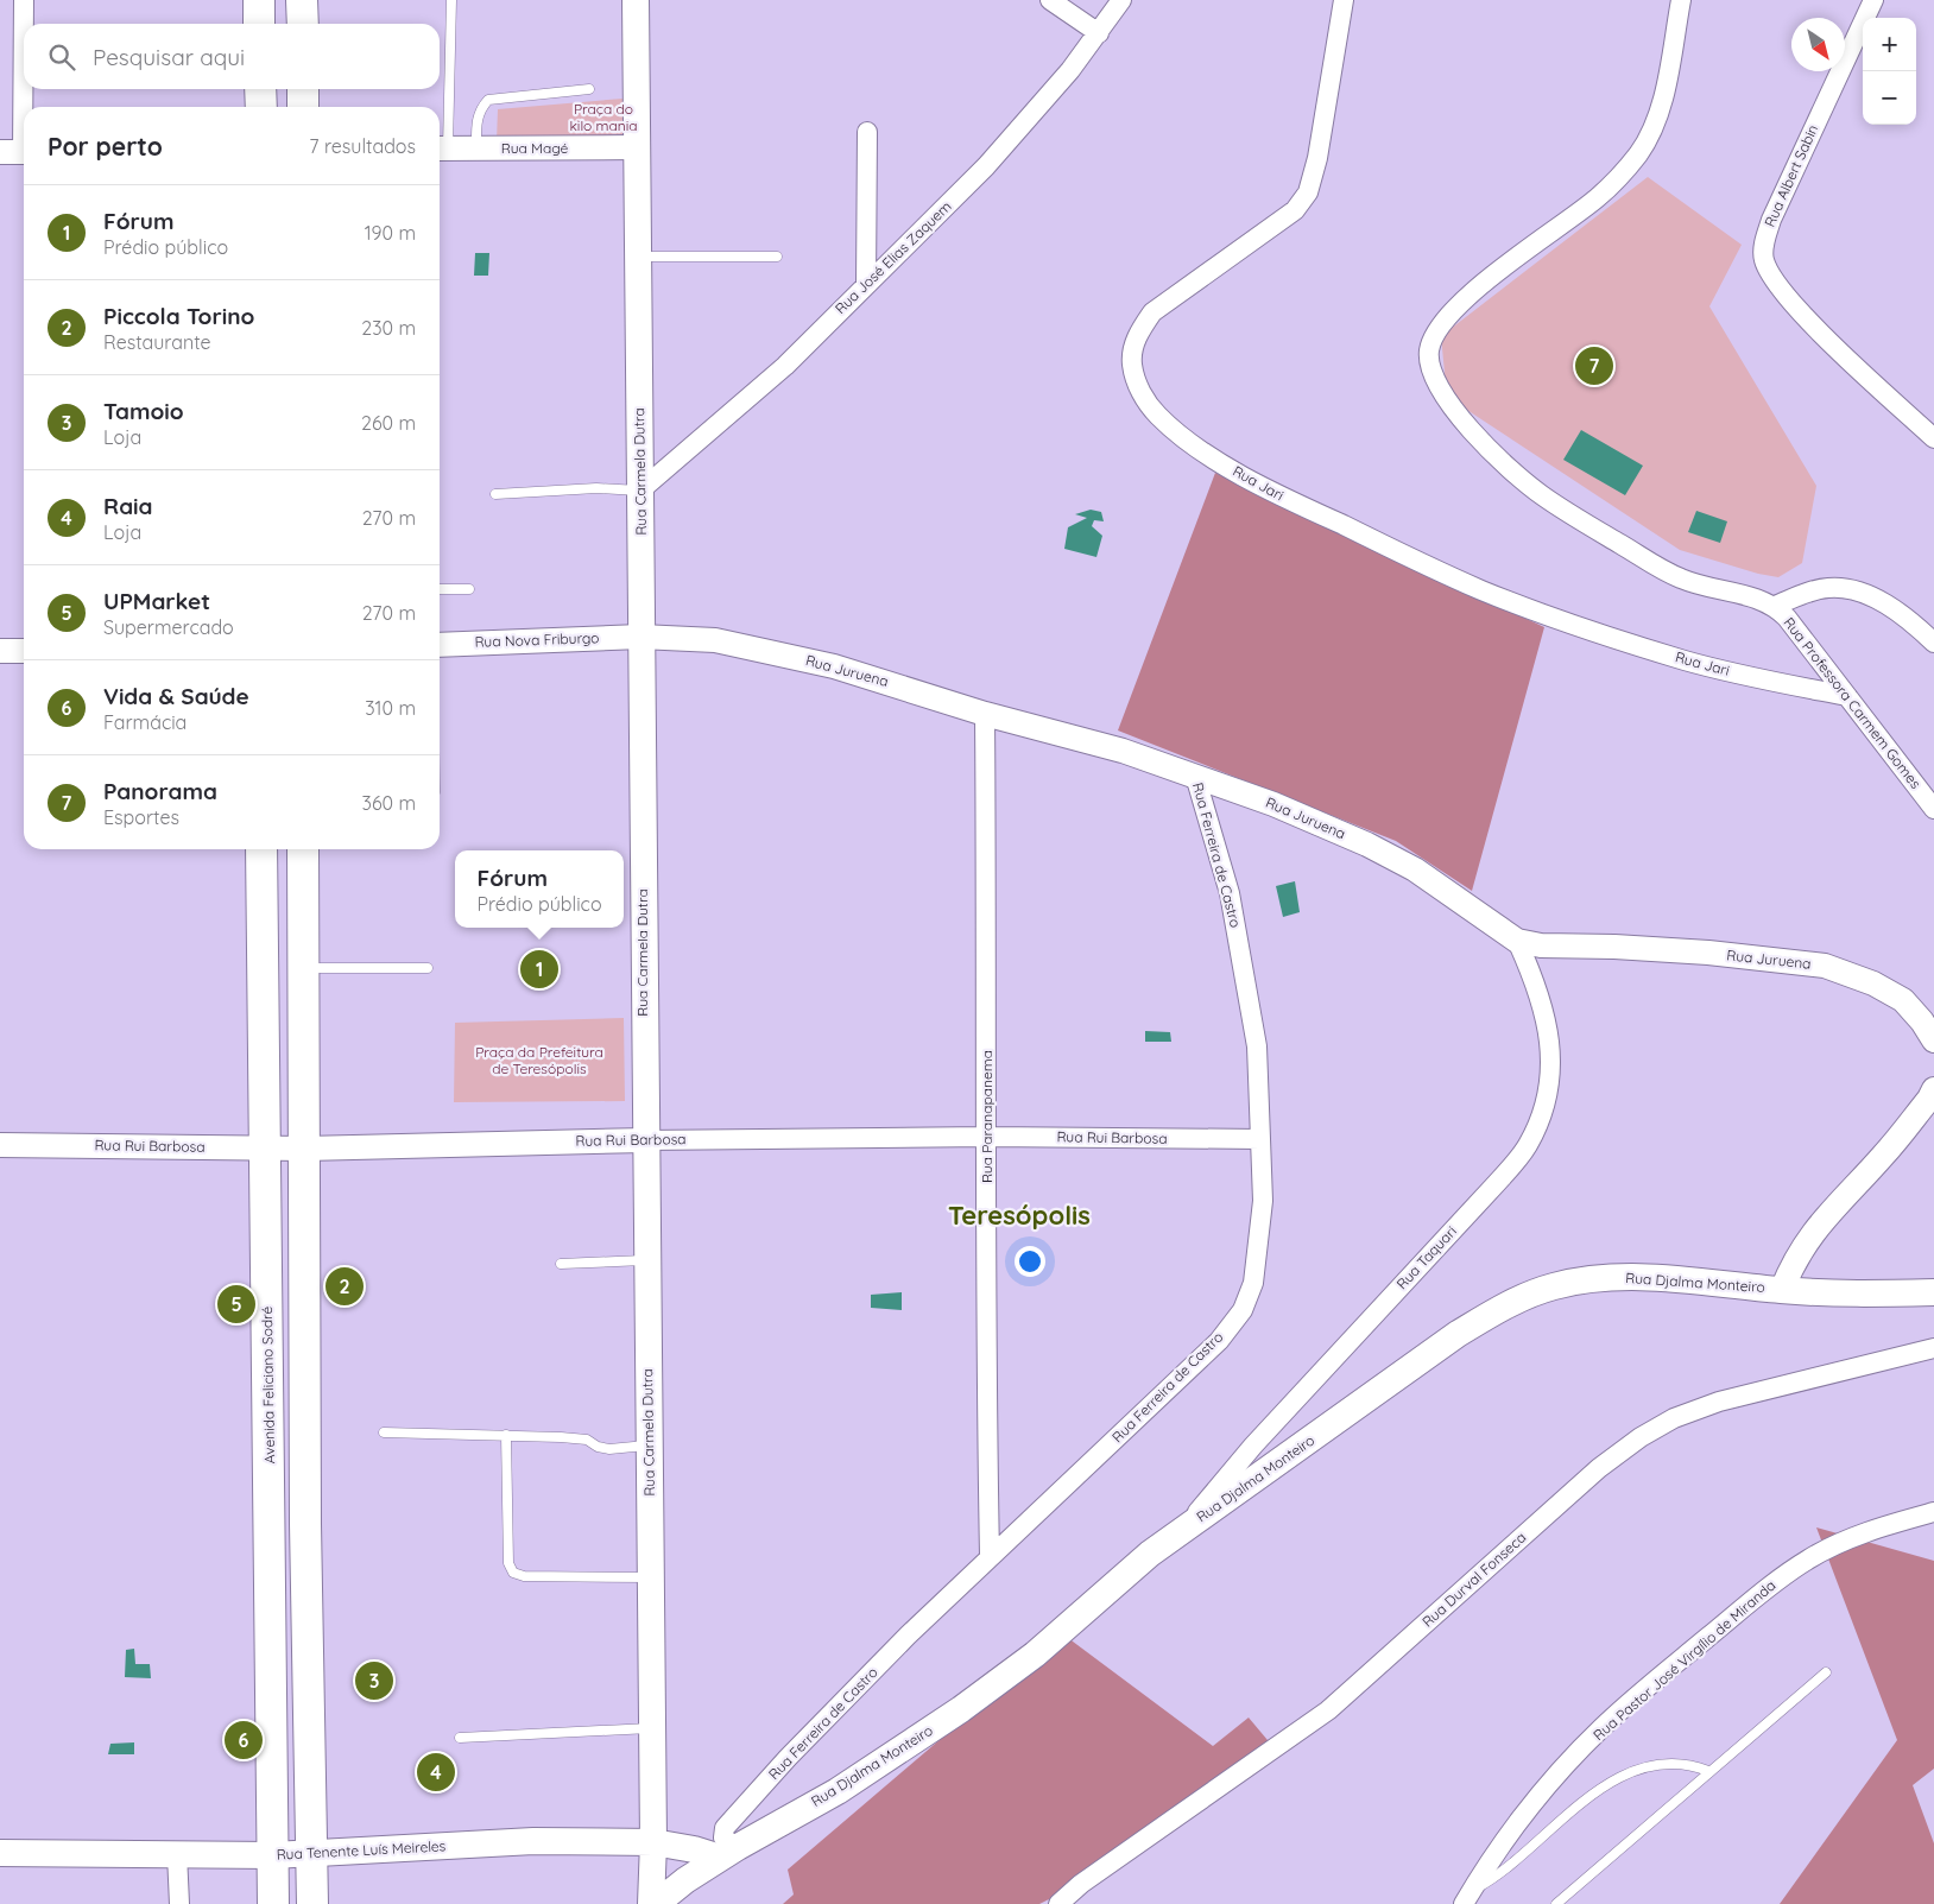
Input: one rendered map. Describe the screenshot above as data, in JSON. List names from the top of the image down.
{
  "streets": {
    "main road": [
      "Rua Carmela Dutra",
      "Rua Djalma Monteiro",
      "Avenida Feliciano Sodré",
      "Rua Tenente Luís Meireles"
    ],
    "street": [
      "Rua Magé",
      "Rua Albert Sabin",
      "Rua José Elias Zaquem",
      "Rua Jari",
      "Rua Nova Friburgo",
      "Rua Juruena",
      "Rua Professora Carmem Gomes",
      "Rua Ferreira de Castro",
      "Rua Paranapanema",
      "Rua Rui Barbosa",
      "Rua Taquari",
      "Rua Durval Fonseca",
      "Rua Pastor José Virgílio de Miranda"
    ]
  },
  "crossings": [
    ["Rua Magé", "Rua Carmela Dutra"],
    ["Rua José Elias Zaquem", "Rua Carmela Dutra"],
    ["Rua Carmela Dutra", "Rua Nova Friburgo"],
    ["Rua Carmela Dutra", "Rua Juruena"],
    ["Rua Carmela Dutra", "Rua Rui Barbosa"],
    ["Rua Carmela Dutra", "Rua Djalma Monteiro"],
    ["Rua Carmela Dutra", "Rua Tenente Luís Meireles"],
    ["Rua Jari", "Rua Professora Carmem Gomes"],
    ["Rua Nova Friburgo", "Rua Juruena"],
    ["Rua Juruena", "Rua Ferreira de Castro"],
    ["Rua Juruena", "Rua Paranapanema"],
    ["Rua Juruena", "Rua Taquari"],
    ["Rua Ferreira de Castro", "Rua Paranapanema"],
    ["Rua Ferreira de Castro", "Rua Rui Barbosa"],
    ["Rua Ferreira de Castro", "Rua Djalma Monteiro"],
    ["Rua Ferreira de Castro", "Rua Tenente Luís Meireles"],
    ["Rua Paranapanema", "Rua Rui Barbosa"],
    ["Rua Rui Barbosa", "Avenida Feliciano Sodré"],
    ["Rua Taquari", "Rua Djalma Monteiro"],
    ["Rua Djalma Monteiro", "Rua Tenente Luís Meireles"],
    ["Avenida Feliciano Sodré", "Rua Tenente Luís Meireles"]
  ],
  "districts": ["Teresópolis"],
  "parks": ["Praça do kilo mania", "Praça da Prefeitura de Teresópolis"],
  "north": "bottom right",
  "page": {
    "map_buttons": ["+", "−"],
    "search": "Pesquisar aqui",
    "heading": ["Por perto", "7 resultados"],
    "list": [
      {
        "mark": "1",
        "name": "Fórum",
        "note": "Prédio público",
        "value": "190 m"
      },
      {
        "mark": "2",
        "name": "Piccola Torino",
        "note": "Restaurante",
        "value": "230 m"
      },
      {
        "mark": "3",
        "name": "Tamoio",
        "note": "Loja",
        "value": "260 m"
      },
      {
        "mark": "4",
        "name": "Raia",
        "note": "Loja",
        "value": "270 m"
      },
      {
        "mark": "5",
        "name": "UPMarket",
        "note": "Supermercado",
        "value": "270 m"
      },
      {
        "mark": "6",
        "name": "Vida & Saúde",
        "note": "Farmácia",
        "value": "310 m"
      },
      {
        "mark": "7",
        "name": "Panorama",
        "note": "Esportes",
        "value": "360 m"
      }
    ],
    "pins": [
      "7",
      "1",
      "2",
      "5",
      "3",
      "6",
      "4"
    ],
    "popup": ["Fórum", "Prédio público"]
  }
}
